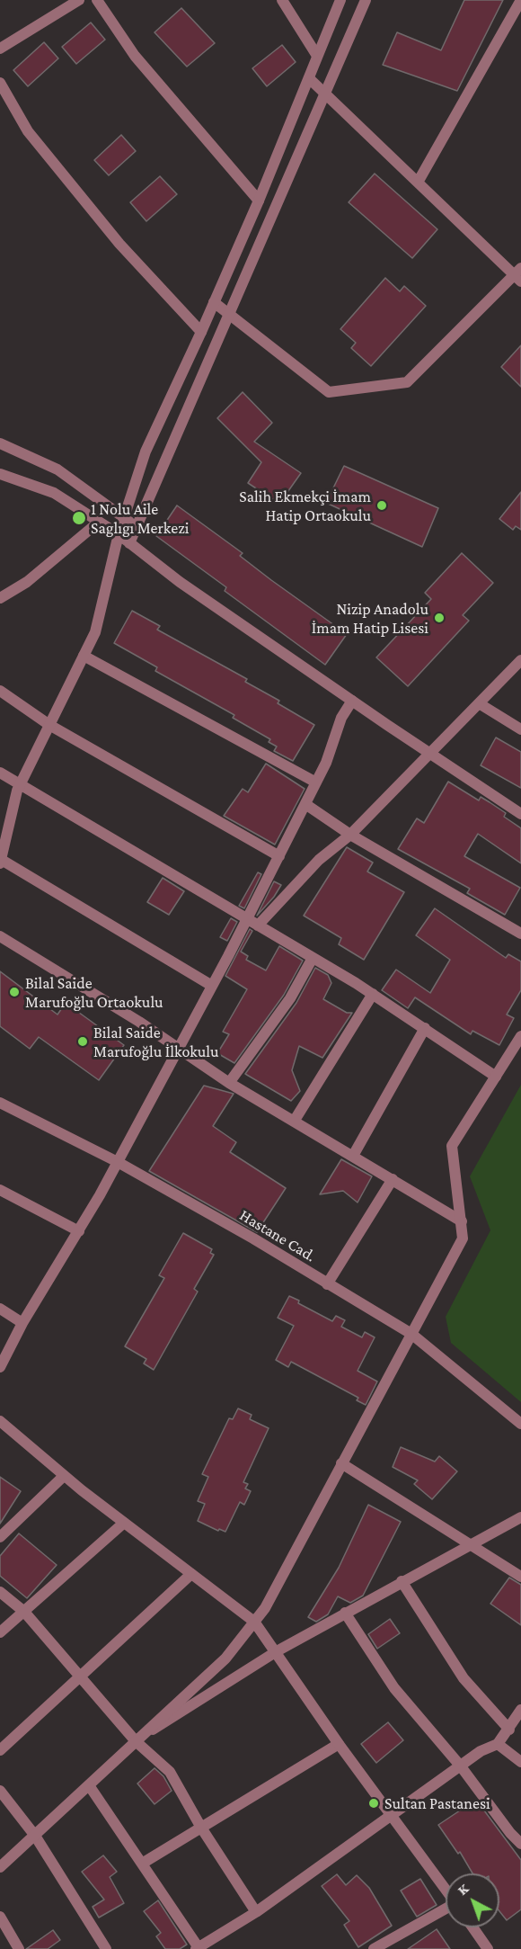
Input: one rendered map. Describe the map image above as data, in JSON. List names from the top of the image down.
{
  "streets": {
    "street": ["Hastane Cad."]
  },
  "places": [
    "Salih Ekmekçi İmam Hatip Ortaokulu",
    "1 Nolu Aile Saglıgı Merkezi",
    "Nizip Anadolu İmam Hatip Lisesi",
    "Bilal Saide Marufoğlu Ortaokulu",
    "Bilal Saide Marufoğlu İlkokulu",
    "Sultan Pastanesi"
  ],
  "north": "top left"
}
